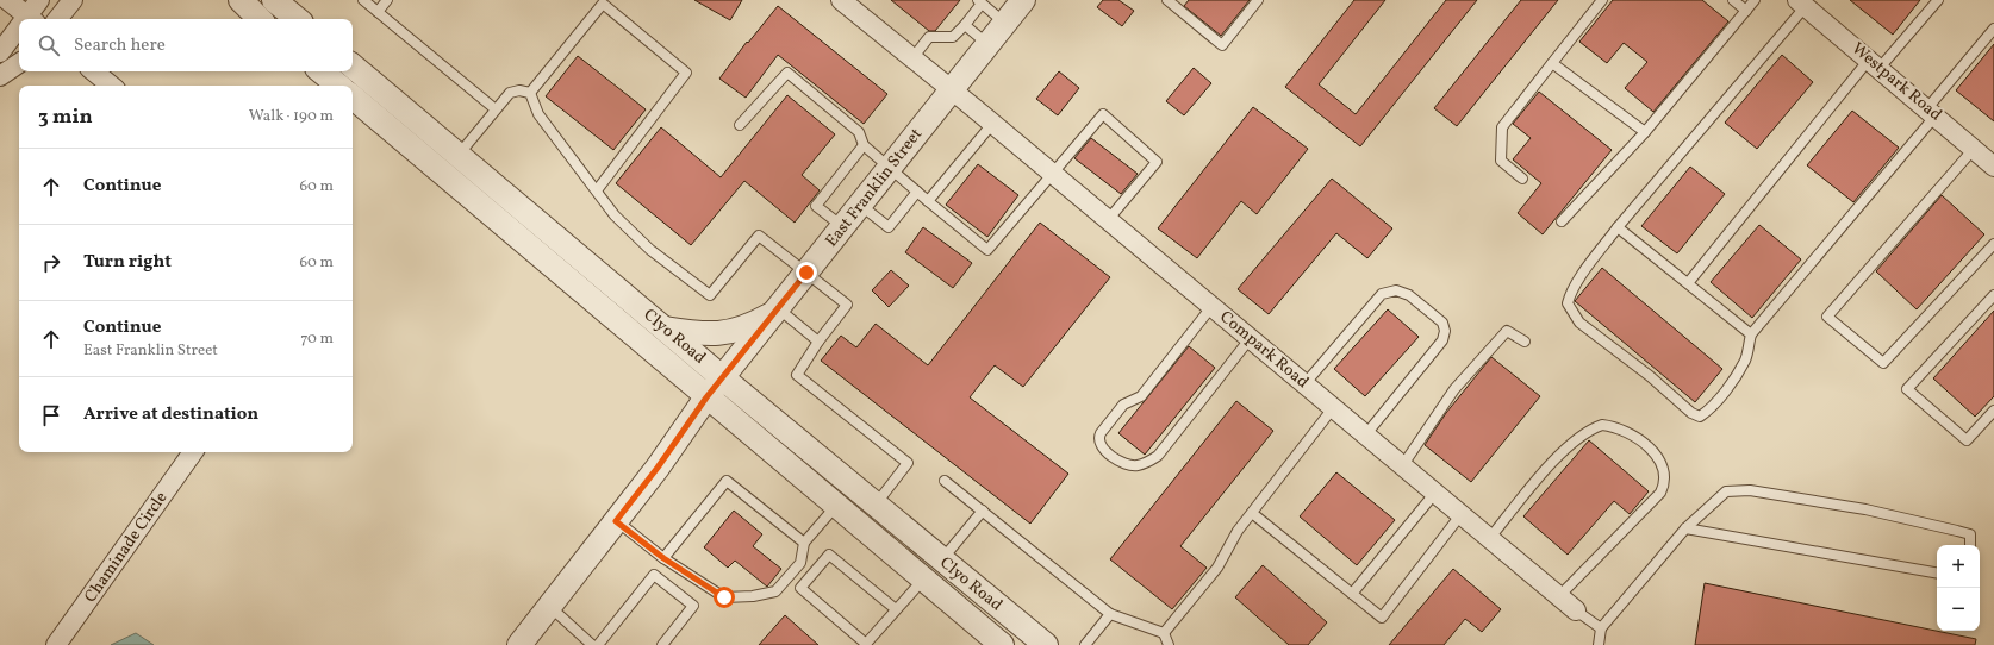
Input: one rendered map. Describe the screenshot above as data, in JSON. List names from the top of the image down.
{
  "streets": {
    "street": [
      "Westpark Road",
      "East Franklin Street",
      "Clyo Road",
      "Compark Road",
      "Chaminade Circle"
    ]
  },
  "crossings": [
    ["East Franklin Street", "Clyo Road"],
    ["East Franklin Street", "Compark Road"]
  ],
  "page": {
    "search": "Search here",
    "heading": ["3 min", "Walk · 190 m"],
    "list": [
      ["Continue", "60 m"],
      ["Turn right", "60 m"],
      ["Continue", "East Franklin Street", "70 m"],
      "Arrive at destination"
    ],
    "map_buttons": ["+", "−"]
  }
}
